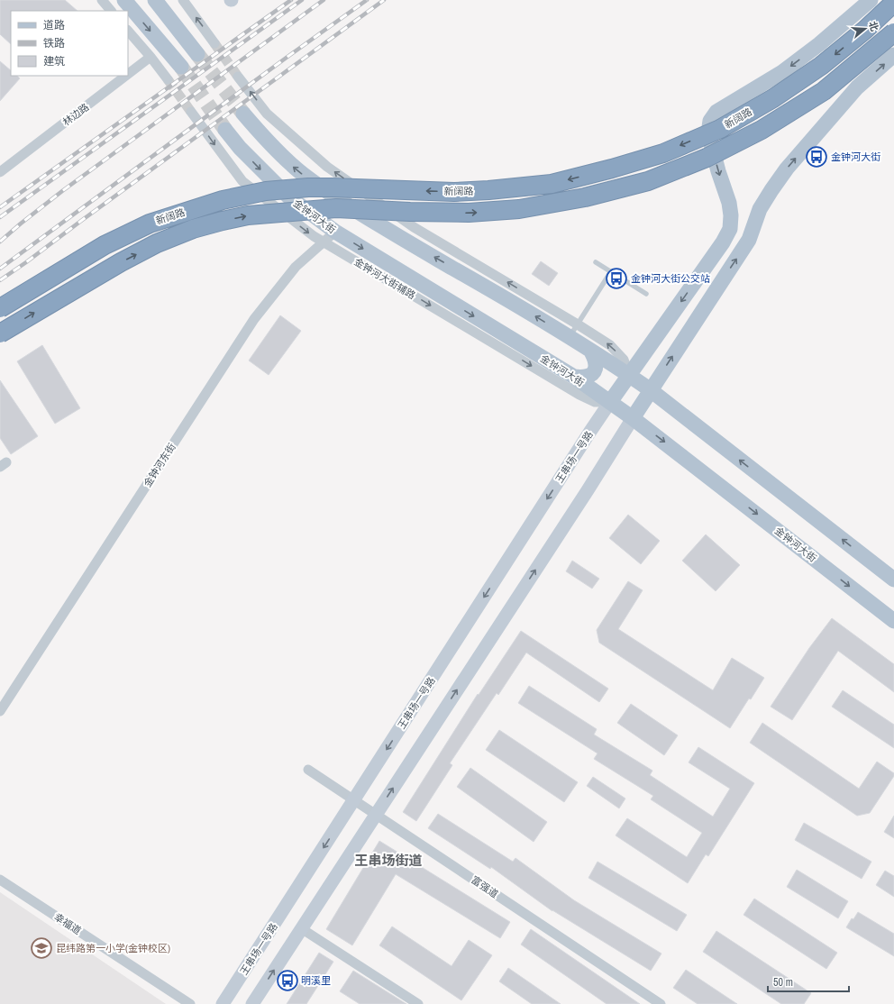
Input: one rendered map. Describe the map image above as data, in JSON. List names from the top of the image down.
{
  "streets": {
    "highway": ["新阔路"],
    "main road": ["金钟河大街", "王串场一号路"],
    "street": [
      "林边路",
      "金钟河大街辅路",
      "金钟河东街",
      "富强道",
      "幸福道"
    ]
  },
  "crossings": [
    ["金钟河大街", "金钟河大街辅路"],
    ["金钟河大街", "王串场一号路"],
    ["金钟河大街", "金钟河东街"],
    ["金钟河大街辅路", "王串场一号路"],
    ["金钟河大街辅路", "金钟河东街"],
    ["王串场一号路", "富强道"]
  ],
  "districts": ["王串场街道"],
  "places": {
    "bus stop": ["金钟河大街", "金钟河大街公交站", "明溪里"],
    "school or university": ["昆纬路第一小学(金钟校区)"]
  },
  "legend": ["道路", "铁路", "建筑"],
  "scale_bar": "50 m",
  "north": "right"
}
